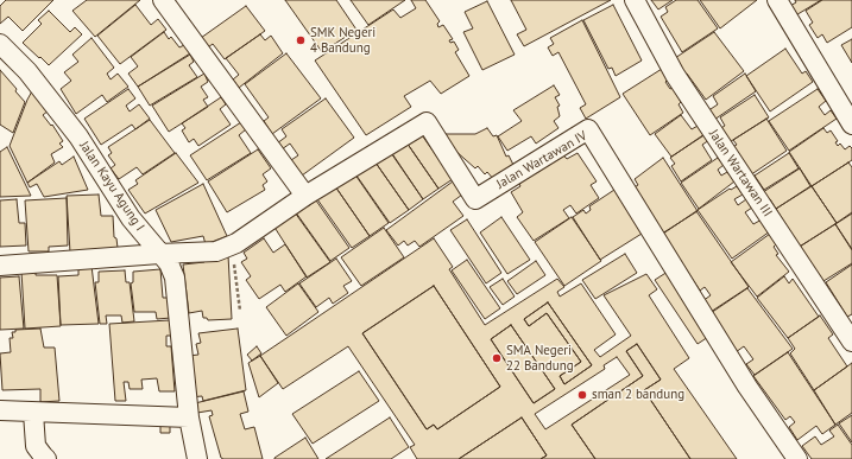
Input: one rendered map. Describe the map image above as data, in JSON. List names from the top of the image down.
{
  "streets": {
    "street": ["Jalan Wartawan IV", "Jalan Wartawan III", "Jalan Kayu Agung I"]
  },
  "places": ["SMK Negeri 4 Bandung", "SMA Negeri 22 Bandung", "sman 2 bandung"]
}
